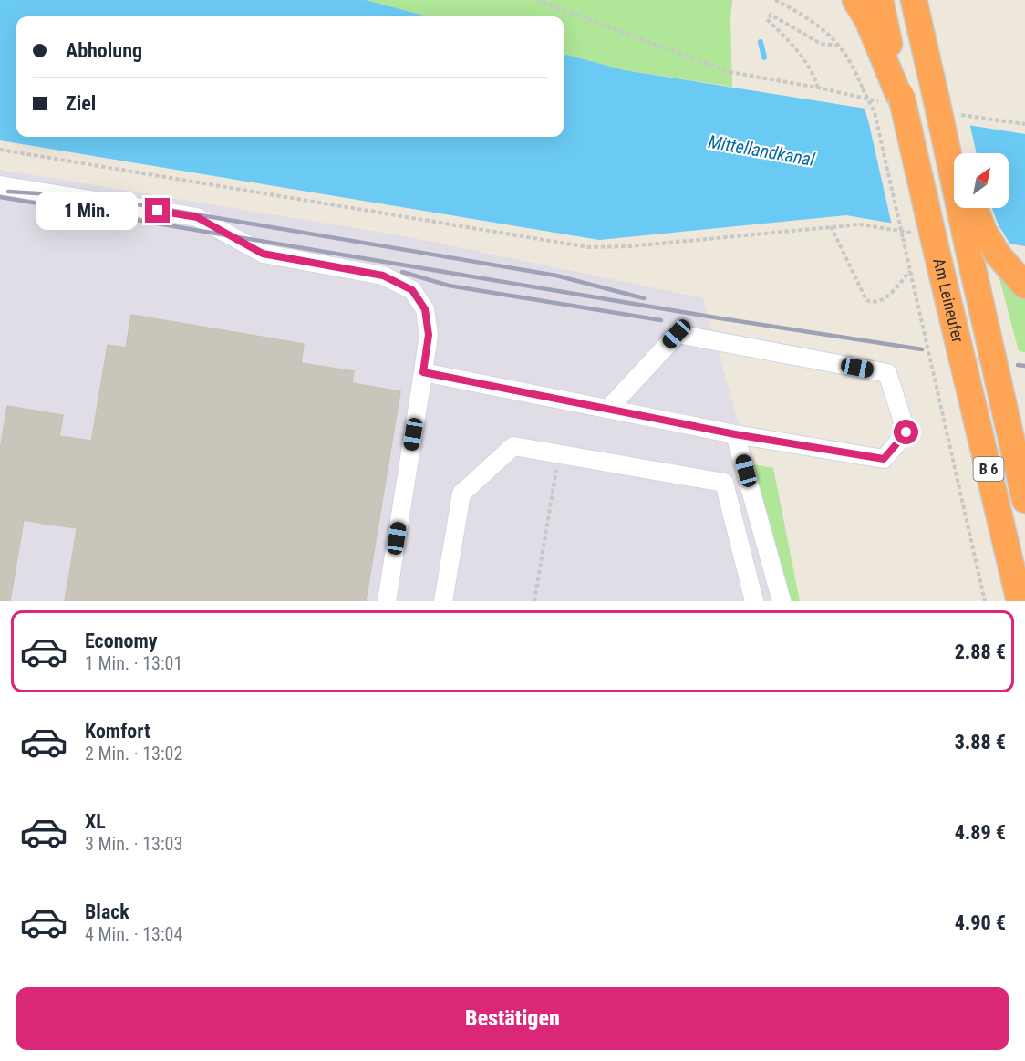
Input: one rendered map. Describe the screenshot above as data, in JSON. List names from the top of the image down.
{
  "streets": {
    "highway": ["Am Leineufer", "B 6"]
  },
  "water": ["Mittellandkanal"],
  "north": "top right",
  "page": {
    "banner": ["Abholung", "Ziel"],
    "bubble": "1 Min.",
    "list": [
      {
        "name": "Economy",
        "note": "1 Min. · 13:01",
        "value": "2.88 €"
      },
      {
        "name": "Komfort",
        "note": "2 Min. · 13:02",
        "value": "3.88 €"
      },
      {
        "name": "XL",
        "note": "3 Min. · 13:03",
        "value": "4.89 €"
      },
      {
        "name": "Black",
        "note": "4 Min. · 13:04",
        "value": "4.90 €"
      }
    ],
    "buttons": "Bestätigen"
  }
}
